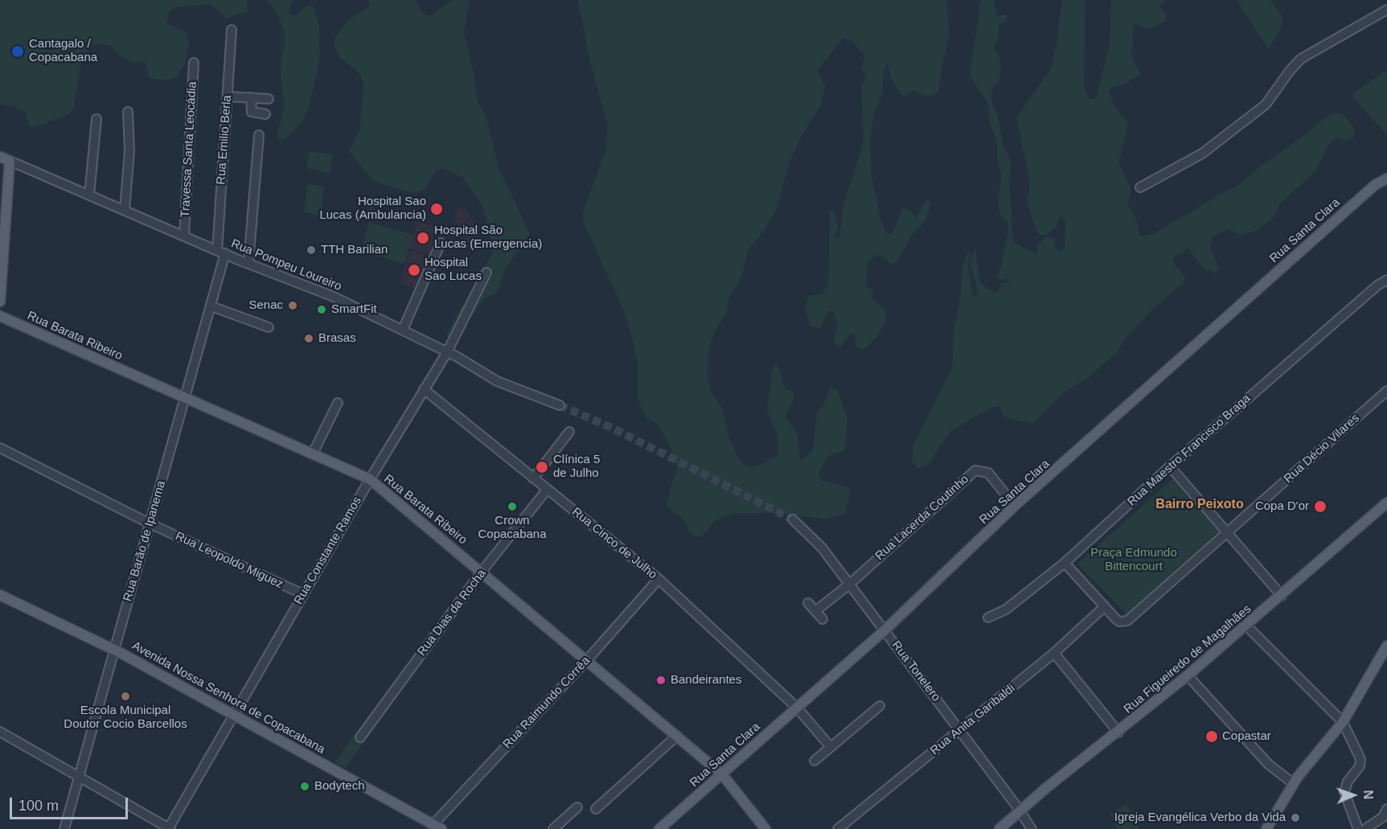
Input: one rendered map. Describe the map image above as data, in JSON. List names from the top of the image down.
{
  "streets": {
    "main road": [
      "Rua Santa Clara",
      "Rua Pompeu Loureiro",
      "Rua Barata Ribeiro",
      "Rua Figueiredo de Magalhães",
      "Avenida Nossa Senhora de Copacabana"
    ],
    "street": [
      "Rua Emilio Berla",
      "Travessa Santa Leocádia",
      "Rua Décio Vilares",
      "Rua Maestro Francisco Braga",
      "Rua Lacerda Coutinho",
      "Rua Barão de Ipanema",
      "Rua Cinco de Julho",
      "Rua Constante Ramos",
      "Rua Leopoldo Miguez",
      "Rua Dias da Rocha",
      "Rua Tonelero",
      "Rua Raimundo Corrêa",
      "Rua Anita Garibaldi"
    ]
  },
  "crossings": [
    ["Rua Emilio Berla", "Rua Pompeu Loureiro"],
    ["Rua Emilio Berla", "Rua Barão de Ipanema"],
    ["Travessa Santa Leocádia", "Rua Pompeu Loureiro"],
    ["Rua Santa Clara", "Rua Barata Ribeiro"],
    ["Rua Santa Clara", "Rua Lacerda Coutinho"],
    ["Rua Santa Clara", "Rua Cinco de Julho"],
    ["Rua Santa Clara", "Rua Tonelero"],
    ["Rua Pompeu Loureiro", "Rua Barão de Ipanema"],
    ["Rua Pompeu Loureiro", "Rua Constante Ramos"],
    ["Rua Barata Ribeiro", "Rua Barão de Ipanema"],
    ["Rua Barata Ribeiro", "Rua Constante Ramos"],
    ["Rua Barata Ribeiro", "Rua Dias da Rocha"],
    ["Rua Barata Ribeiro", "Rua Raimundo Corrêa"],
    ["Rua Décio Vilares", "Rua Anita Garibaldi"],
    ["Rua Lacerda Coutinho", "Rua Tonelero"],
    ["Rua Barão de Ipanema", "Rua Leopoldo Miguez"],
    ["Rua Barão de Ipanema", "Avenida Nossa Senhora de Copacabana"],
    ["Rua Cinco de Julho", "Rua Constante Ramos"],
    ["Rua Cinco de Julho", "Rua Dias da Rocha"],
    ["Rua Cinco de Julho", "Rua Raimundo Corrêa"],
    ["Rua Constante Ramos", "Rua Leopoldo Miguez"],
    ["Rua Constante Ramos", "Avenida Nossa Senhora de Copacabana"],
    ["Rua Figueiredo de Magalhães", "Rua Tonelero"],
    ["Rua Tonelero", "Rua Anita Garibaldi"],
    ["Avenida Nossa Senhora de Copacabana", "Rua Raimundo Corrêa"]
  ],
  "districts": ["Bairro Peixoto"],
  "parks": ["Praça Edmundo Bittencourt"],
  "places": [
    "Cantagalo / Copacabana",
    "Hospital Sao Lucas (Ambulancia)",
    "Hospital São Lucas (Emergencia)",
    "TTH Barilian",
    "Hospital Sao Lucas",
    "Senac",
    "SmartFit",
    "Brasas",
    "Clínica 5 de Julho",
    "Crown Copacabana",
    "Copa D'or",
    "Bandeirantes",
    "Escola Municipal Doutor Cocio Barcellos",
    "Copastar",
    "Bodytech",
    "Igreja Evangélica Verbo da Vida"
  ],
  "scale_bar": "100 m",
  "north": "right"
}
